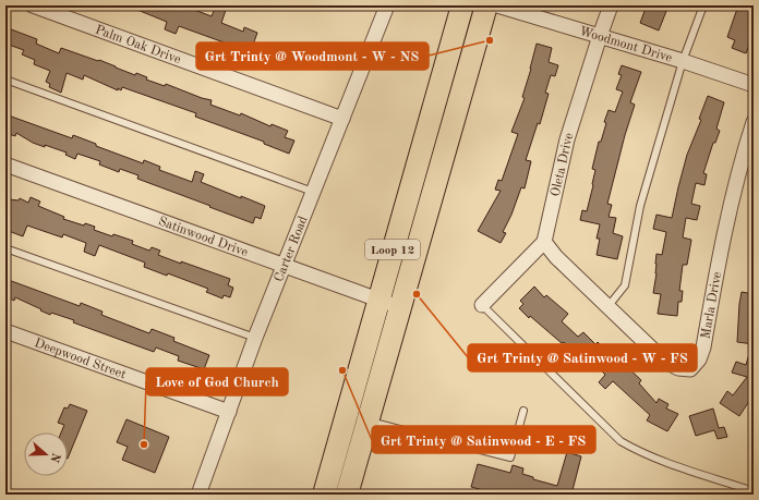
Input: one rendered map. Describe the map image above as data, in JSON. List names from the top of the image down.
{
  "streets": {
    "main road": ["Loop 12"],
    "street": [
      "Palm Oak Drive",
      "Woodmont Drive",
      "Oleta Drive",
      "Satinwood Drive",
      "Carter Road",
      "Marla Drive",
      "Deepwood Street"
    ]
  },
  "crossings": [
    ["Palm Oak Drive", "Carter Road"],
    ["Woodmont Drive", "Oleta Drive"],
    ["Oleta Drive", "Marla Drive"],
    ["Satinwood Drive", "Carter Road"],
    ["Satinwood Drive", "Loop 12"],
    ["Carter Road", "Deepwood Street"]
  ],
  "places": [
    "Grt Trinty @ Woodmont - W - NS",
    "Grt Trinty @ Satinwood - W - FS",
    "Grt Trinty @ Satinwood - E - FS",
    "Love of God Church"
  ],
  "north": "right"
}
